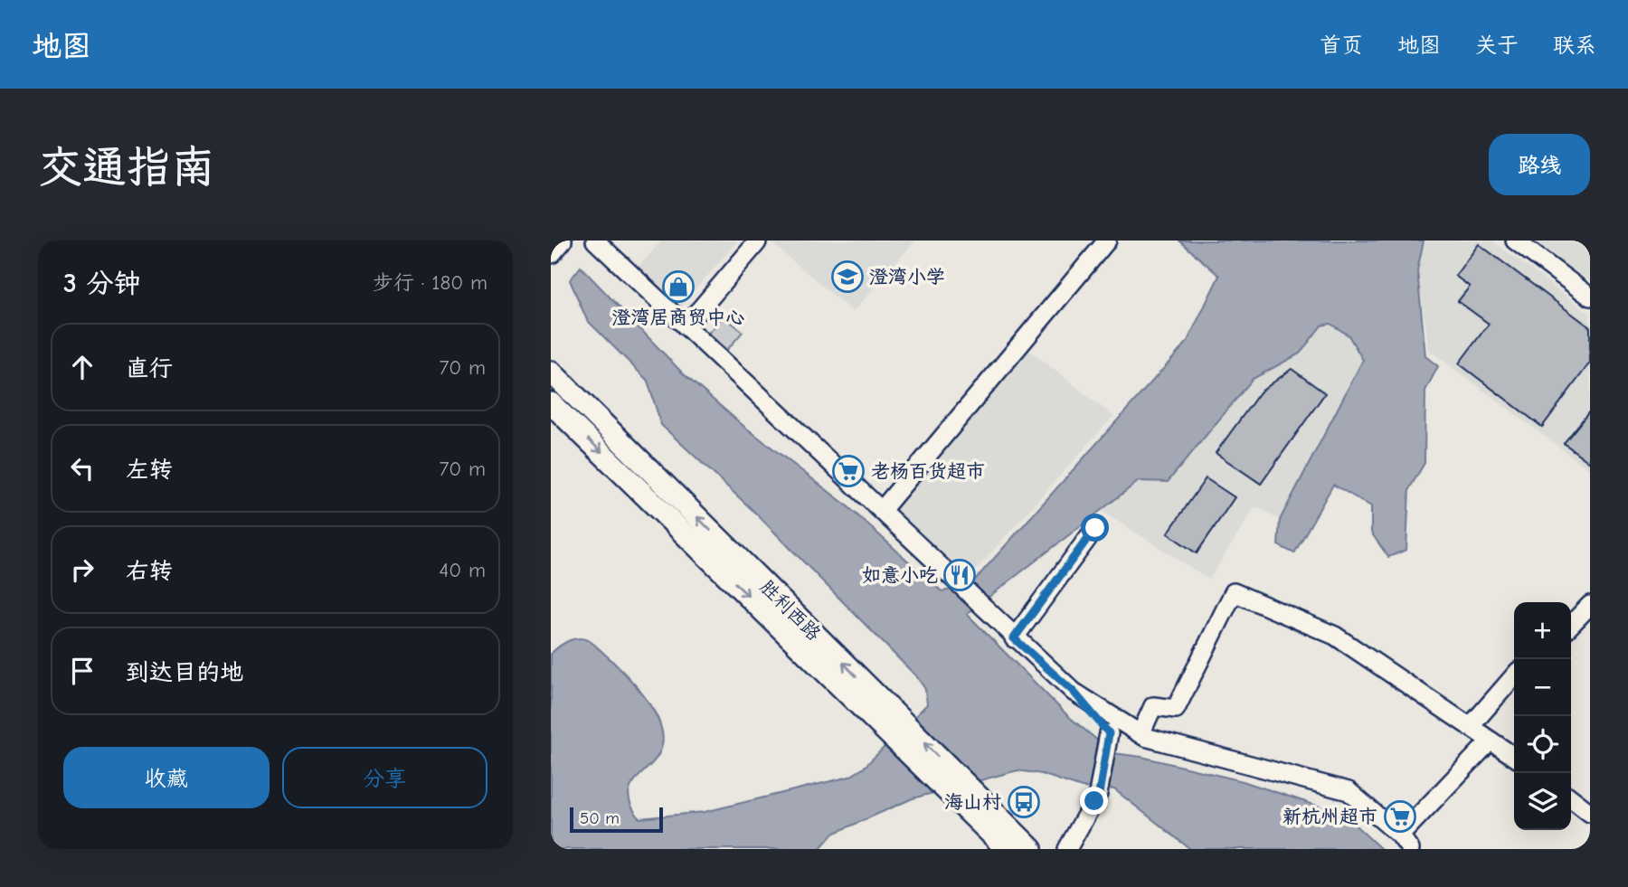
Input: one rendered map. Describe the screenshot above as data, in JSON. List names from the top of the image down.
{
  "streets": {
    "main road": ["胜利西路"]
  },
  "places": {
    "school or university": ["澄湾小学"],
    "shop": ["澄湾居商贸中心"],
    "supermarket": ["老杨百货超市", "新杭州超市"],
    "restaurant": ["如意小吃"],
    "bus stop": ["海山村"]
  },
  "scale_bar": "50 m",
  "page": {
    "header": "地图",
    "nav": [
      "首页",
      "地图",
      "关于",
      "联系"
    ],
    "buttons": [
      "路线",
      ["收藏", "分享"]
    ],
    "title": "交通指南",
    "heading": ["3 分钟", "步行 · 180 m"],
    "list": [
      ["直行", "70 m"],
      ["左转", "70 m"],
      ["右转", "40 m"],
      "到达目的地"
    ],
    "map_buttons": ["+", "−"],
    "scale": "50 m"
  }
}
